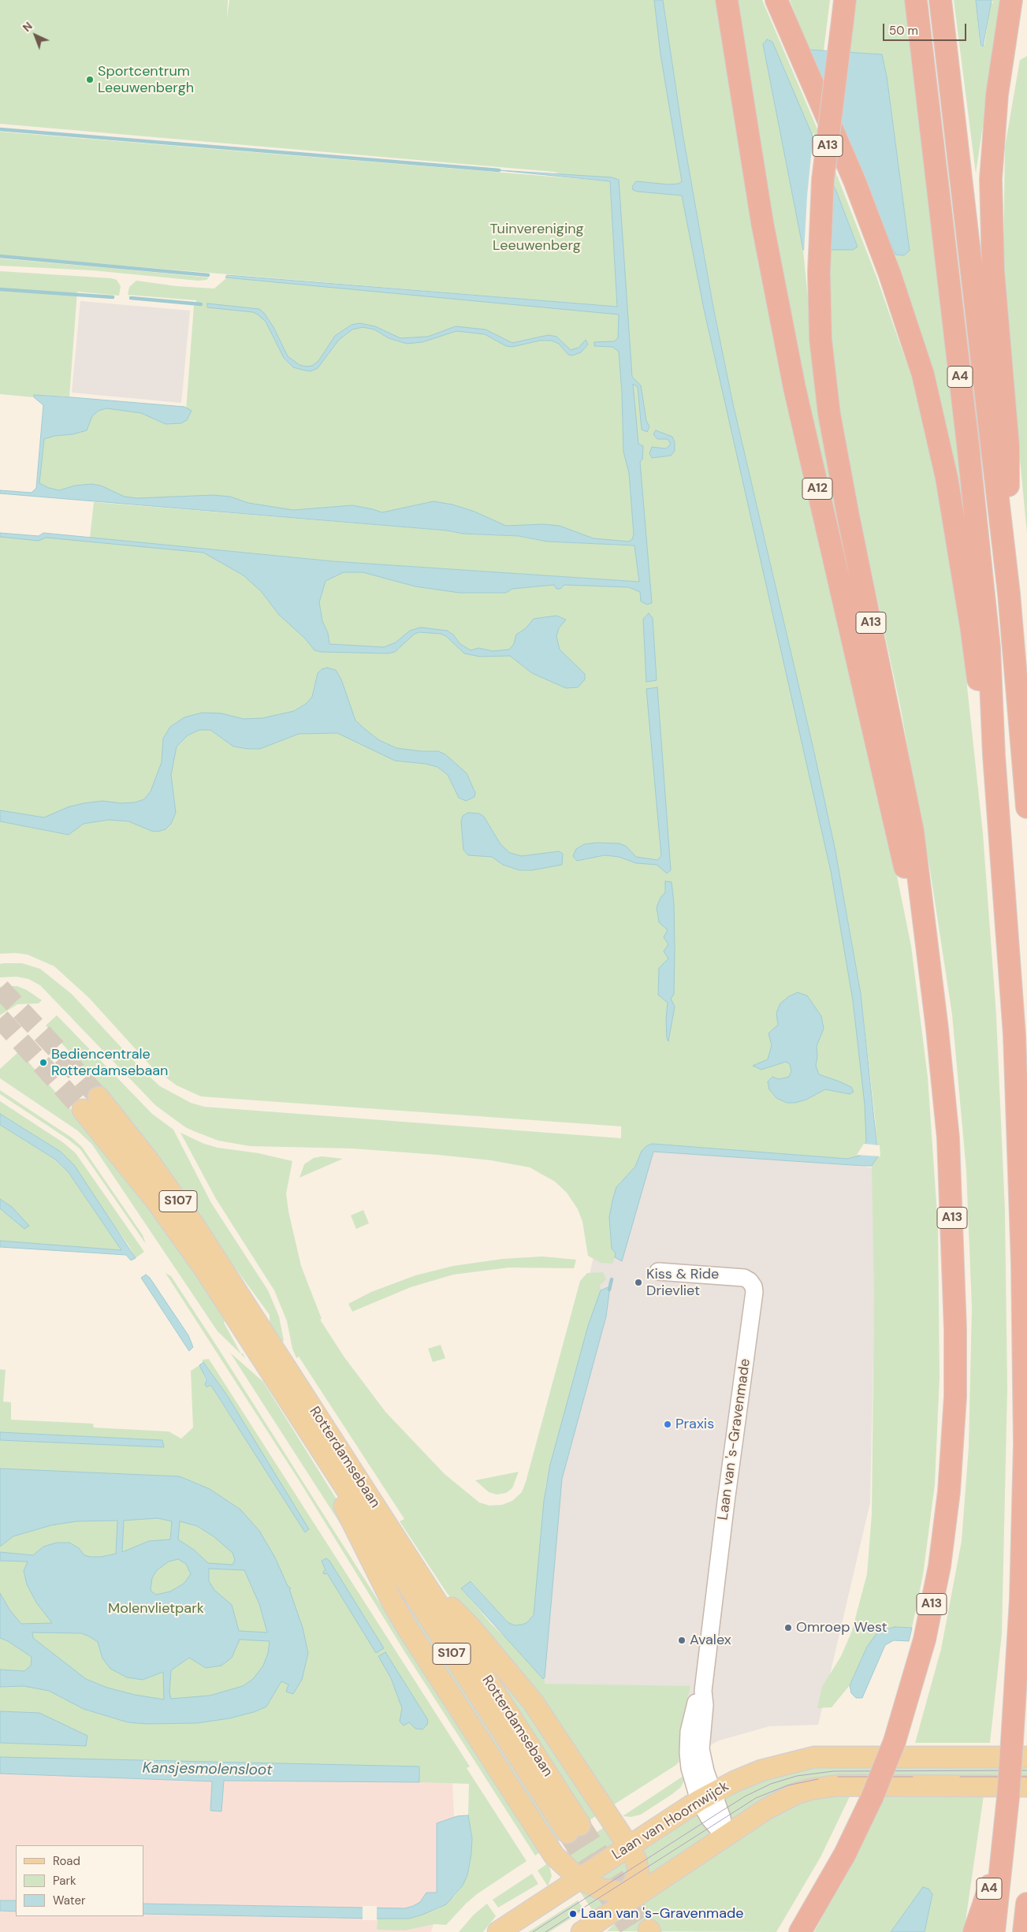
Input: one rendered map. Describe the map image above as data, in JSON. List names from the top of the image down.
{
  "streets": {
    "highway": ["A13", "A4", "A12"],
    "main road": ["S107", "Rotterdamsebaan", "Laan van Hoornwijck"],
    "street": ["Laan van 's-Gravenmade"]
  },
  "crossings": [
    ["A13", "A12"],
    ["S107", "Rotterdamsebaan"],
    ["S107", "Laan van Hoornwijck"],
    ["Laan van 's-Gravenmade", "Laan van Hoornwijck"]
  ],
  "water": ["Kansjesmolensloot"],
  "parks": ["Tuinvereniging Leeuwenberg", "Molenvlietpark"],
  "places": [
    "Sportcentrum Leeuwenbergh",
    "Bediencentrale Rotterdamsebaan",
    "Kiss & Ride Drievliet",
    "Praxis",
    "Omroep West",
    "Avalex",
    "Laan van 's-Gravenmade"
  ],
  "legend": ["Road", "Park", "Water"],
  "scale_bar": "50 m",
  "north": "top left"
}
